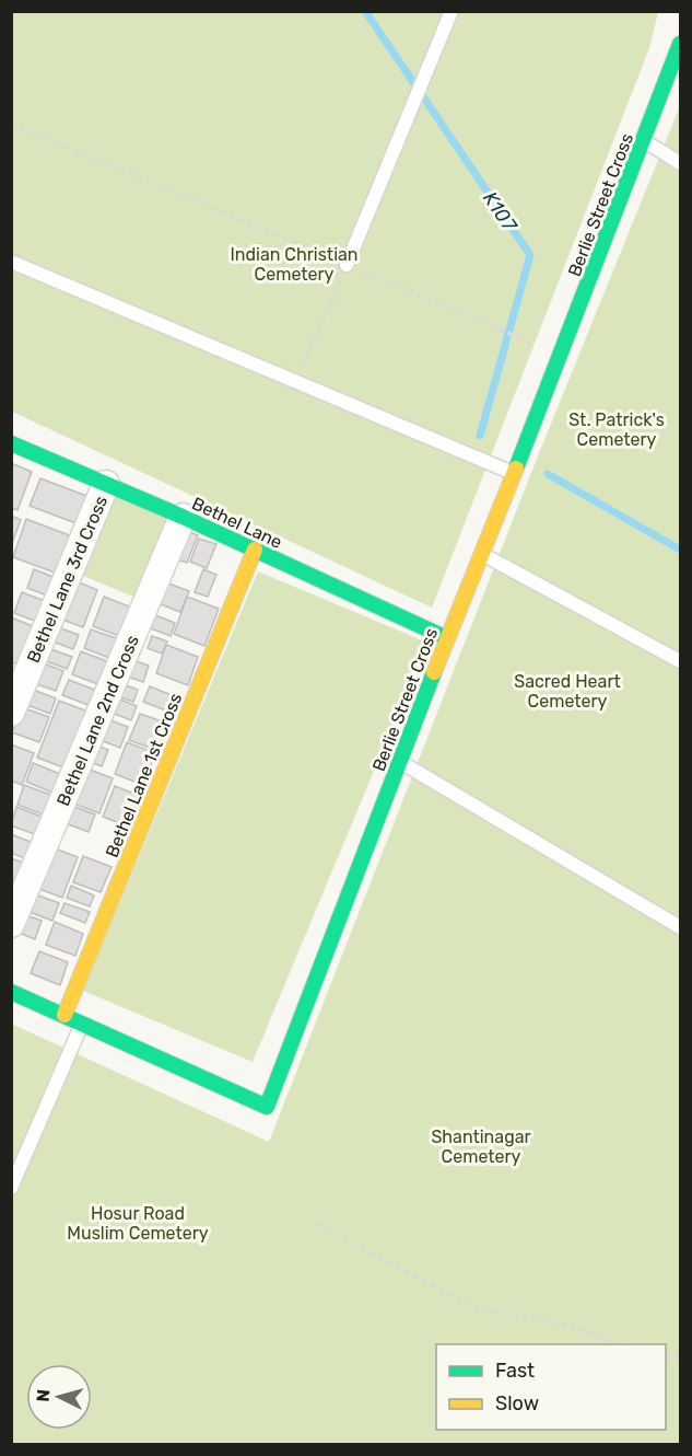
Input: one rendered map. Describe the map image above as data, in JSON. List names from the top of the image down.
{
  "streets": {
    "street": [
      "Berlie Street Cross",
      "Bethel Lane",
      "Bethel Lane 3rd Cross",
      "Bethel Lane 2nd Cross",
      "Bethel Lane 1st Cross"
    ]
  },
  "crossings": [
    ["Berlie Street Cross", "Bethel Lane"],
    ["Berlie Street Cross", "Bethel Lane 1st Cross"],
    ["Bethel Lane", "Bethel Lane 3rd Cross"],
    ["Bethel Lane", "Bethel Lane 2nd Cross"],
    ["Bethel Lane", "Bethel Lane 1st Cross"]
  ],
  "water": ["K107"],
  "parks": [
    "Indian Christian Cemetery",
    "St. Patrick's Cemetery",
    "Sacred Heart Cemetery",
    "Shantinagar Cemetery",
    "Hosur Road Muslim Cemetery"
  ],
  "legend": ["Fast", "Slow"],
  "north": "left"
}
